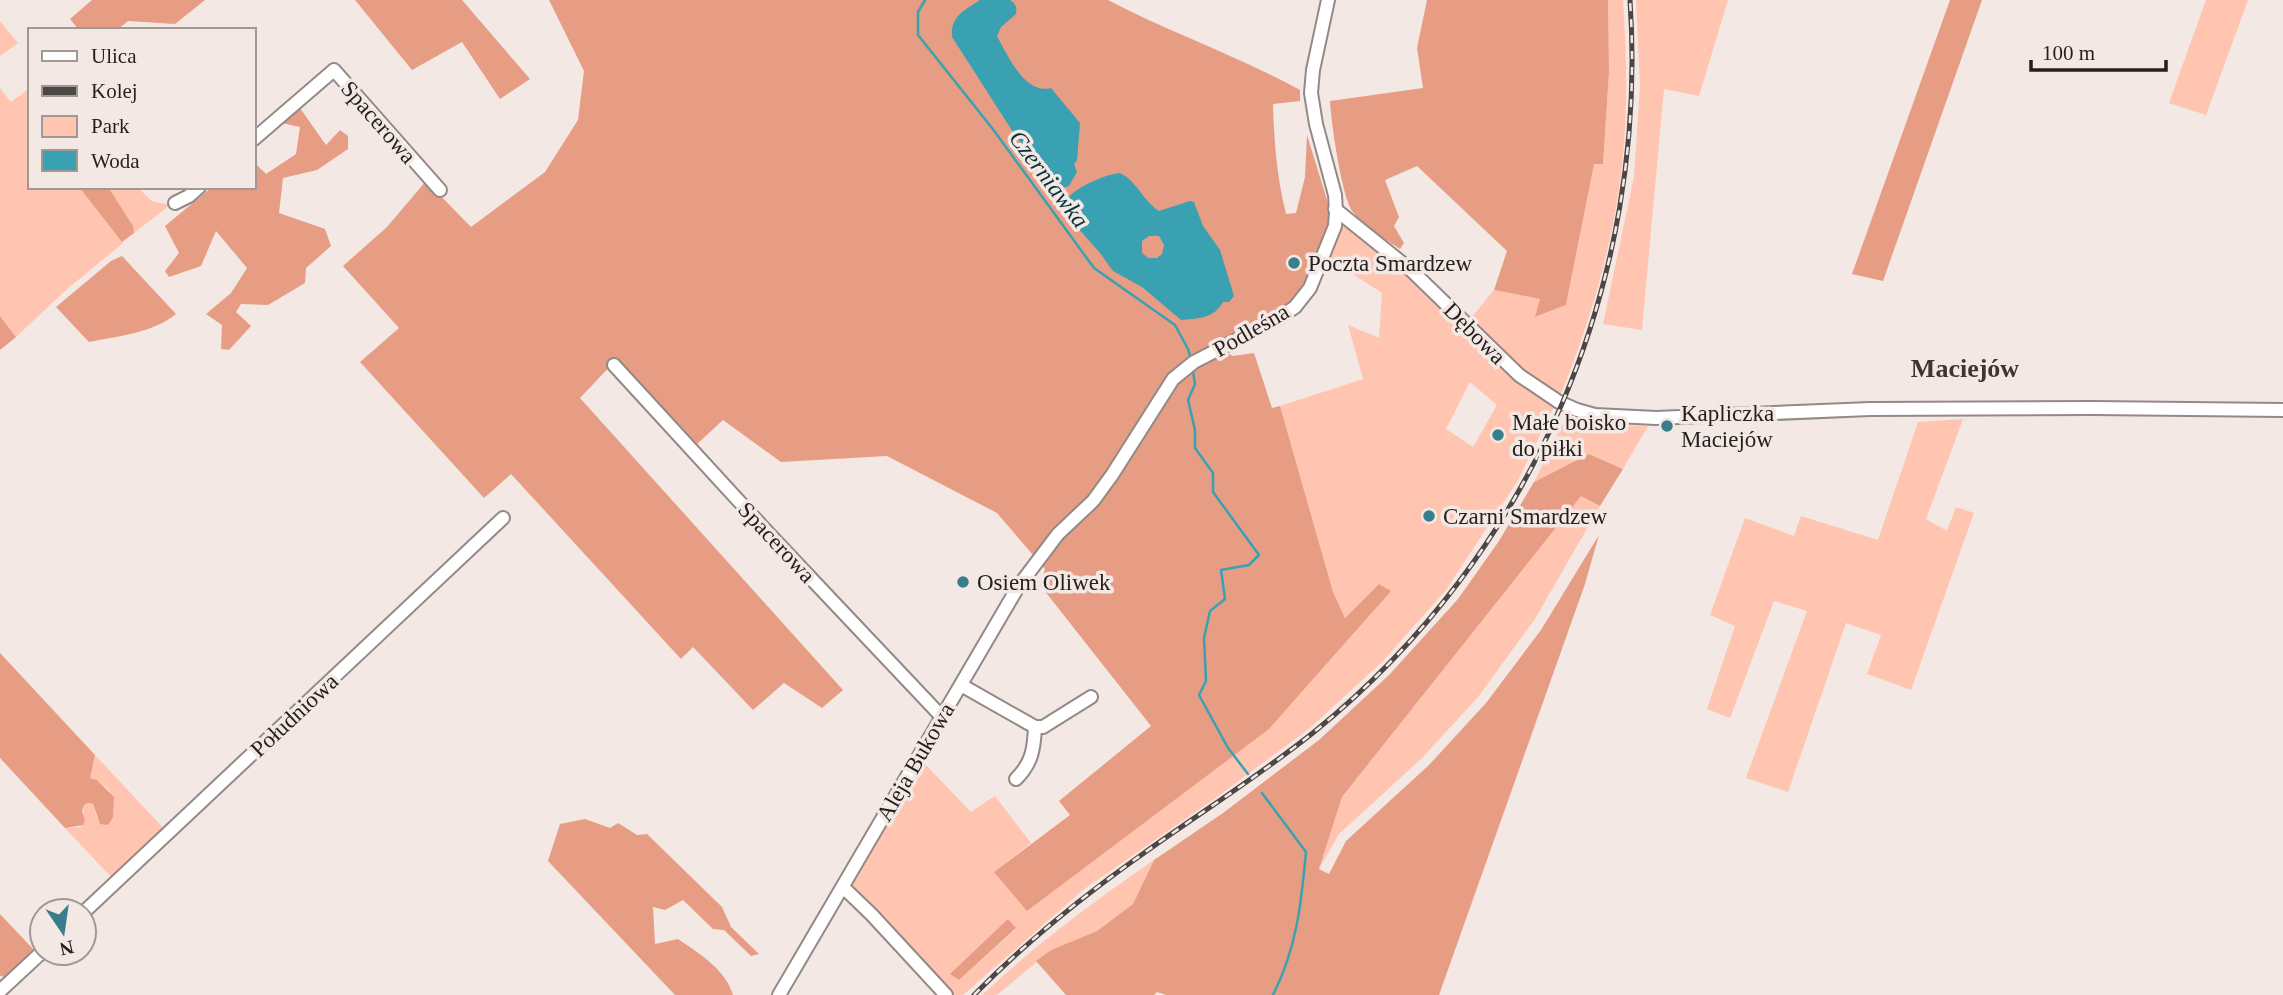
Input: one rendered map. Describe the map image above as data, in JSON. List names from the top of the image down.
{
  "streets": {
    "street": [
      "Spacerowa",
      "Podleśna",
      "Dębowa",
      "Południowa",
      "Aleja Bukowa"
    ]
  },
  "crossings": [
    ["Spacerowa", "Aleja Bukowa"],
    ["Podleśna", "Dębowa"],
    ["Podleśna", "Aleja Bukowa"]
  ],
  "districts": ["Maciejów"],
  "water": ["Czerniawka"],
  "places": [
    "Poczta Smardzew",
    "Kapliczka Maciejów",
    "Małe boisko do piłki",
    "Czarni Smardzew",
    "Osiem Oliwek"
  ],
  "legend": [
    "Ulica",
    "Kolej",
    "Park",
    "Woda"
  ],
  "scale_bar": "100 m",
  "north": "bottom"
}
